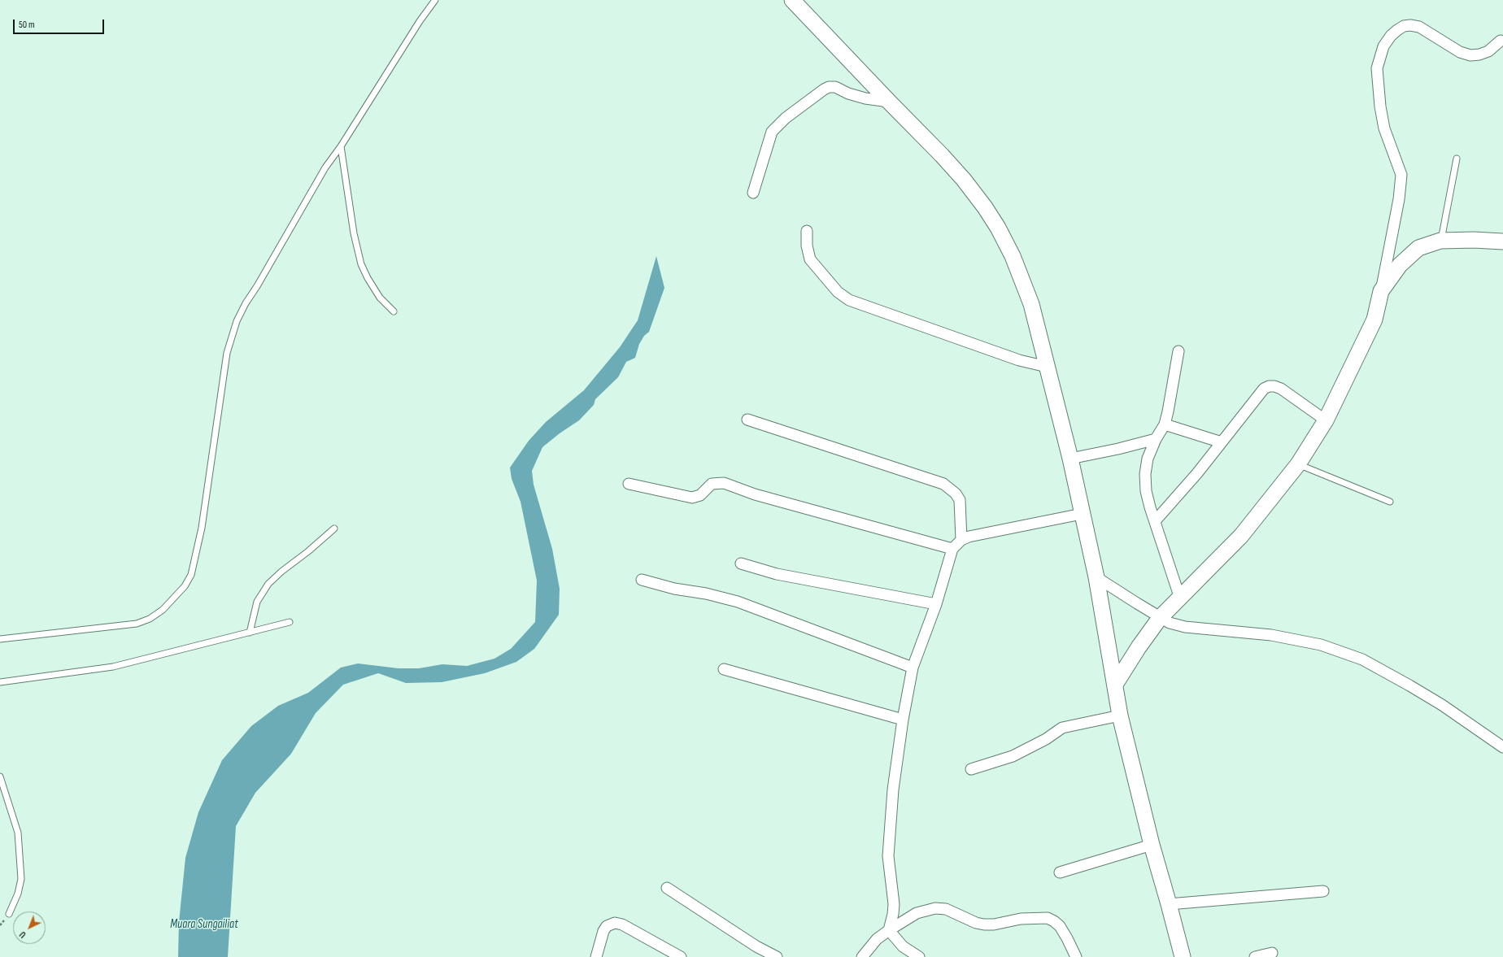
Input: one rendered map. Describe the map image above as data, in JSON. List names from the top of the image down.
{
  "water": ["Muara Sungailiat"],
  "scale_bar": "50 m",
  "north": "bottom left"
}
